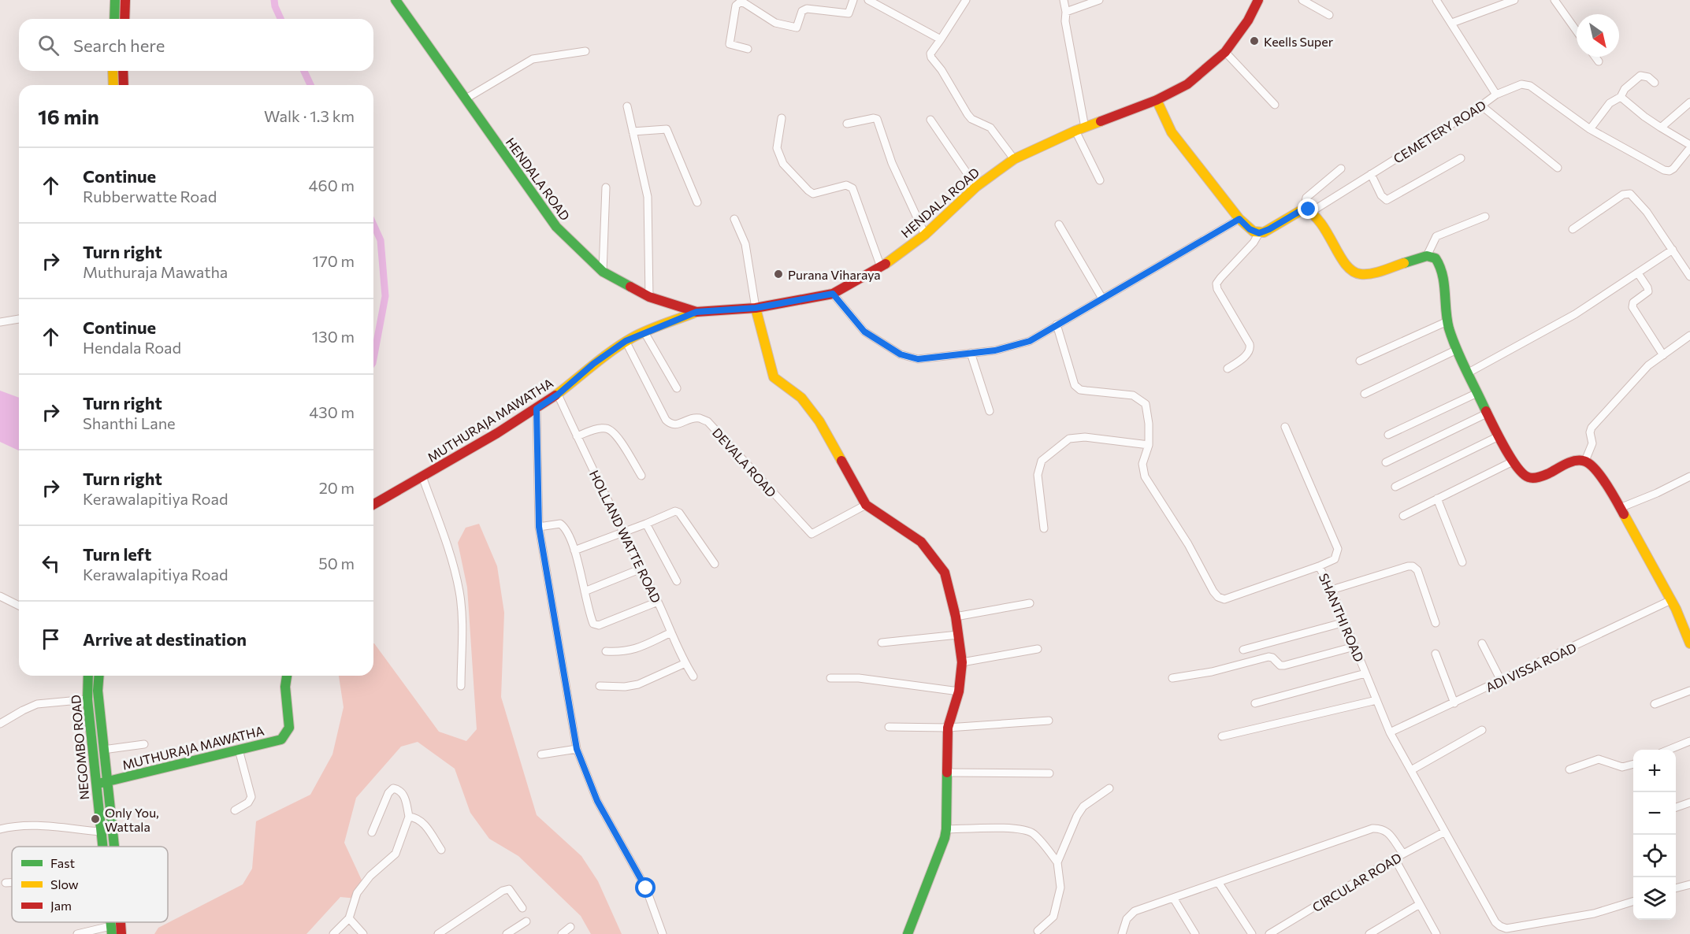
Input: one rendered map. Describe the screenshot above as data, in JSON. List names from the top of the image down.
{
  "streets": {
    "main road": ["HENDALA ROAD", "MUTHURAJA MAWATHA", "NEGOMBO ROAD"],
    "street": [
      "CEMETERY ROAD",
      "DEVALA ROAD",
      "HOLLAND WATTE ROAD",
      "SHANTHI ROAD",
      "ADI VISSA ROAD",
      "CIRCULAR ROAD"
    ]
  },
  "crossings": [
    ["HENDALA ROAD", "MUTHURAJA MAWATHA"],
    ["MUTHURAJA MAWATHA", "DEVALA ROAD"],
    ["MUTHURAJA MAWATHA", "HOLLAND WATTE ROAD"],
    ["MUTHURAJA MAWATHA", "NEGOMBO ROAD"],
    ["SHANTHI ROAD", "ADI VISSA ROAD"],
    ["SHANTHI ROAD", "CIRCULAR ROAD"]
  ],
  "places": ["Keells Super", "Purana Viharaya", "Only You, Wattala"],
  "legend": ["Fast", "Slow", "Jam"],
  "north": "bottom right",
  "page": {
    "search": "Search here",
    "heading": ["16 min", "Walk · 1.3 km"],
    "list": [
      ["Continue", "Rubberwatte Road", "460 m"],
      ["Turn right", "Muthuraja Mawatha", "170 m"],
      ["Continue", "Hendala Road", "130 m"],
      ["Turn right", "Shanthi Lane", "430 m"],
      ["Turn right", "Kerawalapitiya Road", "20 m"],
      ["Turn left", "Kerawalapitiya Road", "50 m"],
      "Arrive at destination"
    ],
    "map_buttons": ["+", "−"]
  }
}
